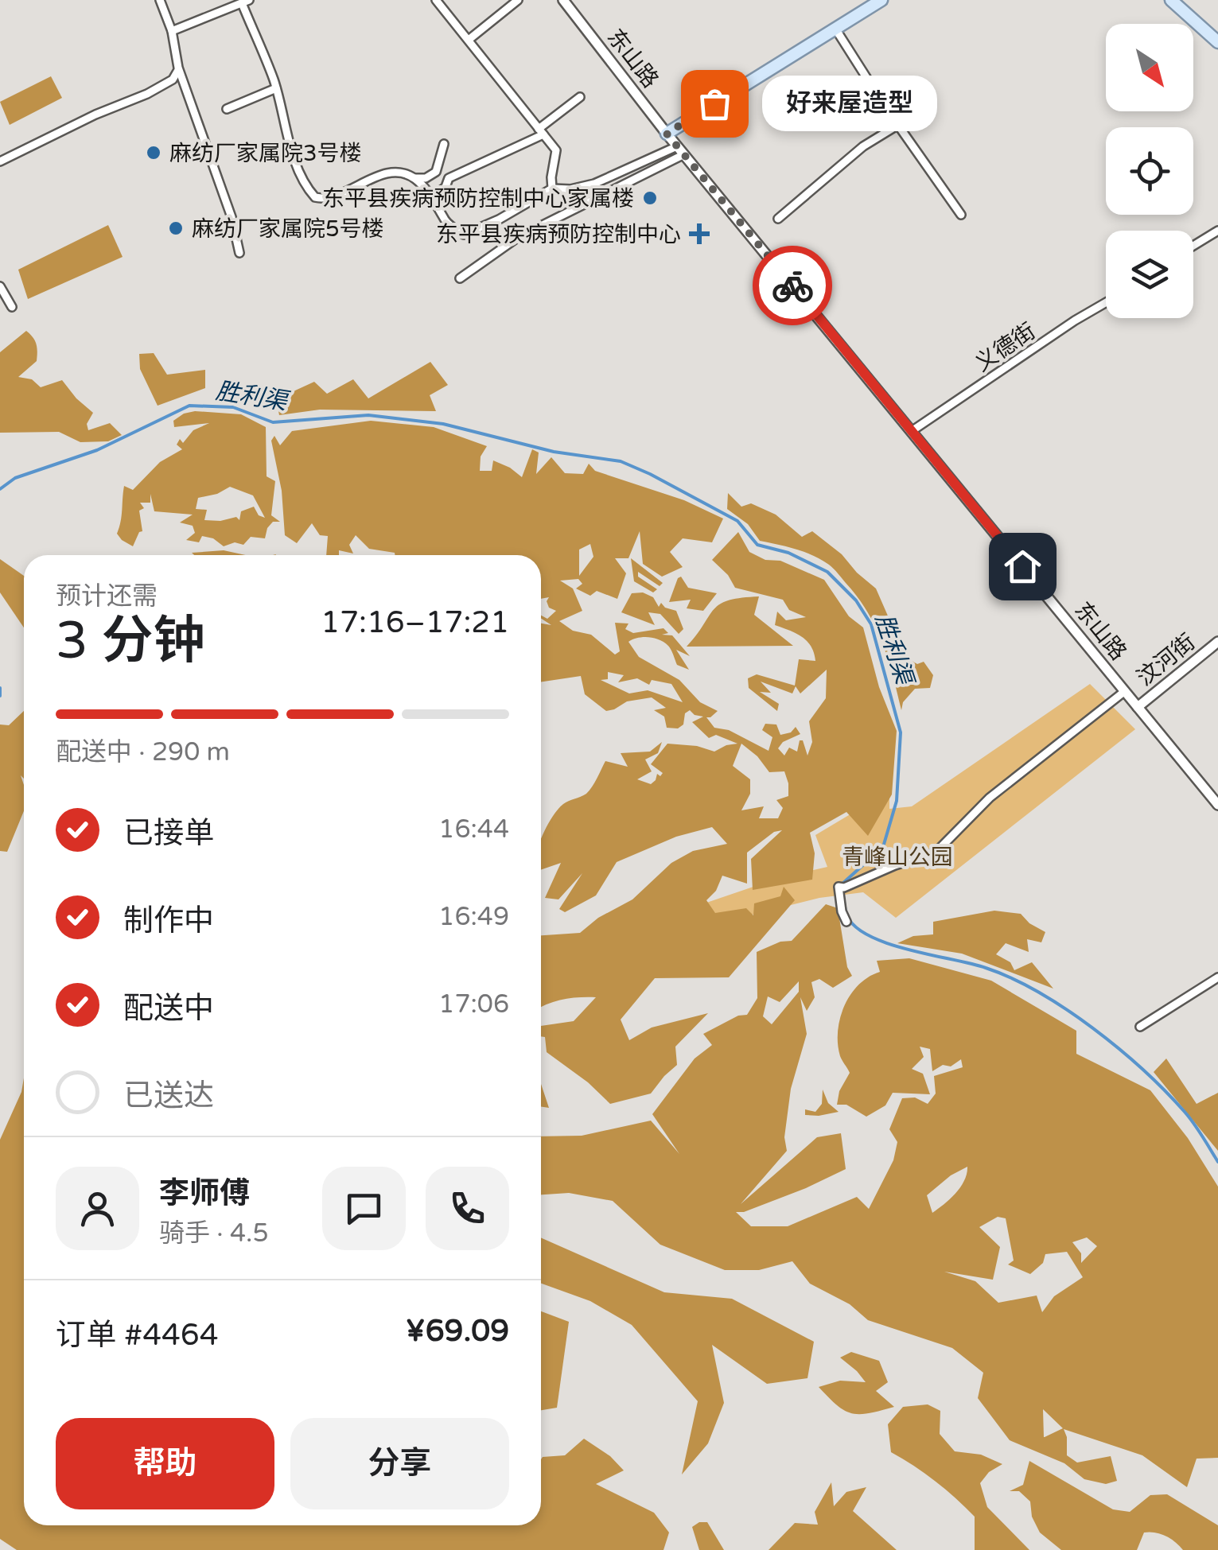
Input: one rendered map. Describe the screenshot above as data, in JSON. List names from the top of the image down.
{
  "streets": {
    "street": ["东山路", "义德街", "汶河街"]
  },
  "crossings": [
    ["东山路", "义德街"],
    ["东山路", "汶河街"]
  ],
  "water": ["胜利渠"],
  "parks": ["青峰山公园"],
  "places": {
    "other": [
      "好来屋造型",
      "麻纺厂家属院3号楼",
      "东平县疾病预防控制中心家属楼",
      "麻纺厂家属院5号楼"
    ],
    "health": ["东平县疾病预防控制中心"]
  },
  "north": "bottom right",
  "page": {
    "bubble": "好来屋造型",
    "heading": ["3 分钟", "预计还需", "17:16–17:21"],
    "panel": [
      "李师傅",
      "骑手 · 4.5",
      "订单 #4464",
      "¥69.09"
    ],
    "bar": "配送中 · 290 m",
    "list": [
      ["已接单", "16:44"],
      ["制作中", "16:49"],
      ["配送中", "17:06"],
      "已送达"
    ],
    "buttons": ["帮助", "分享"]
  }
}
